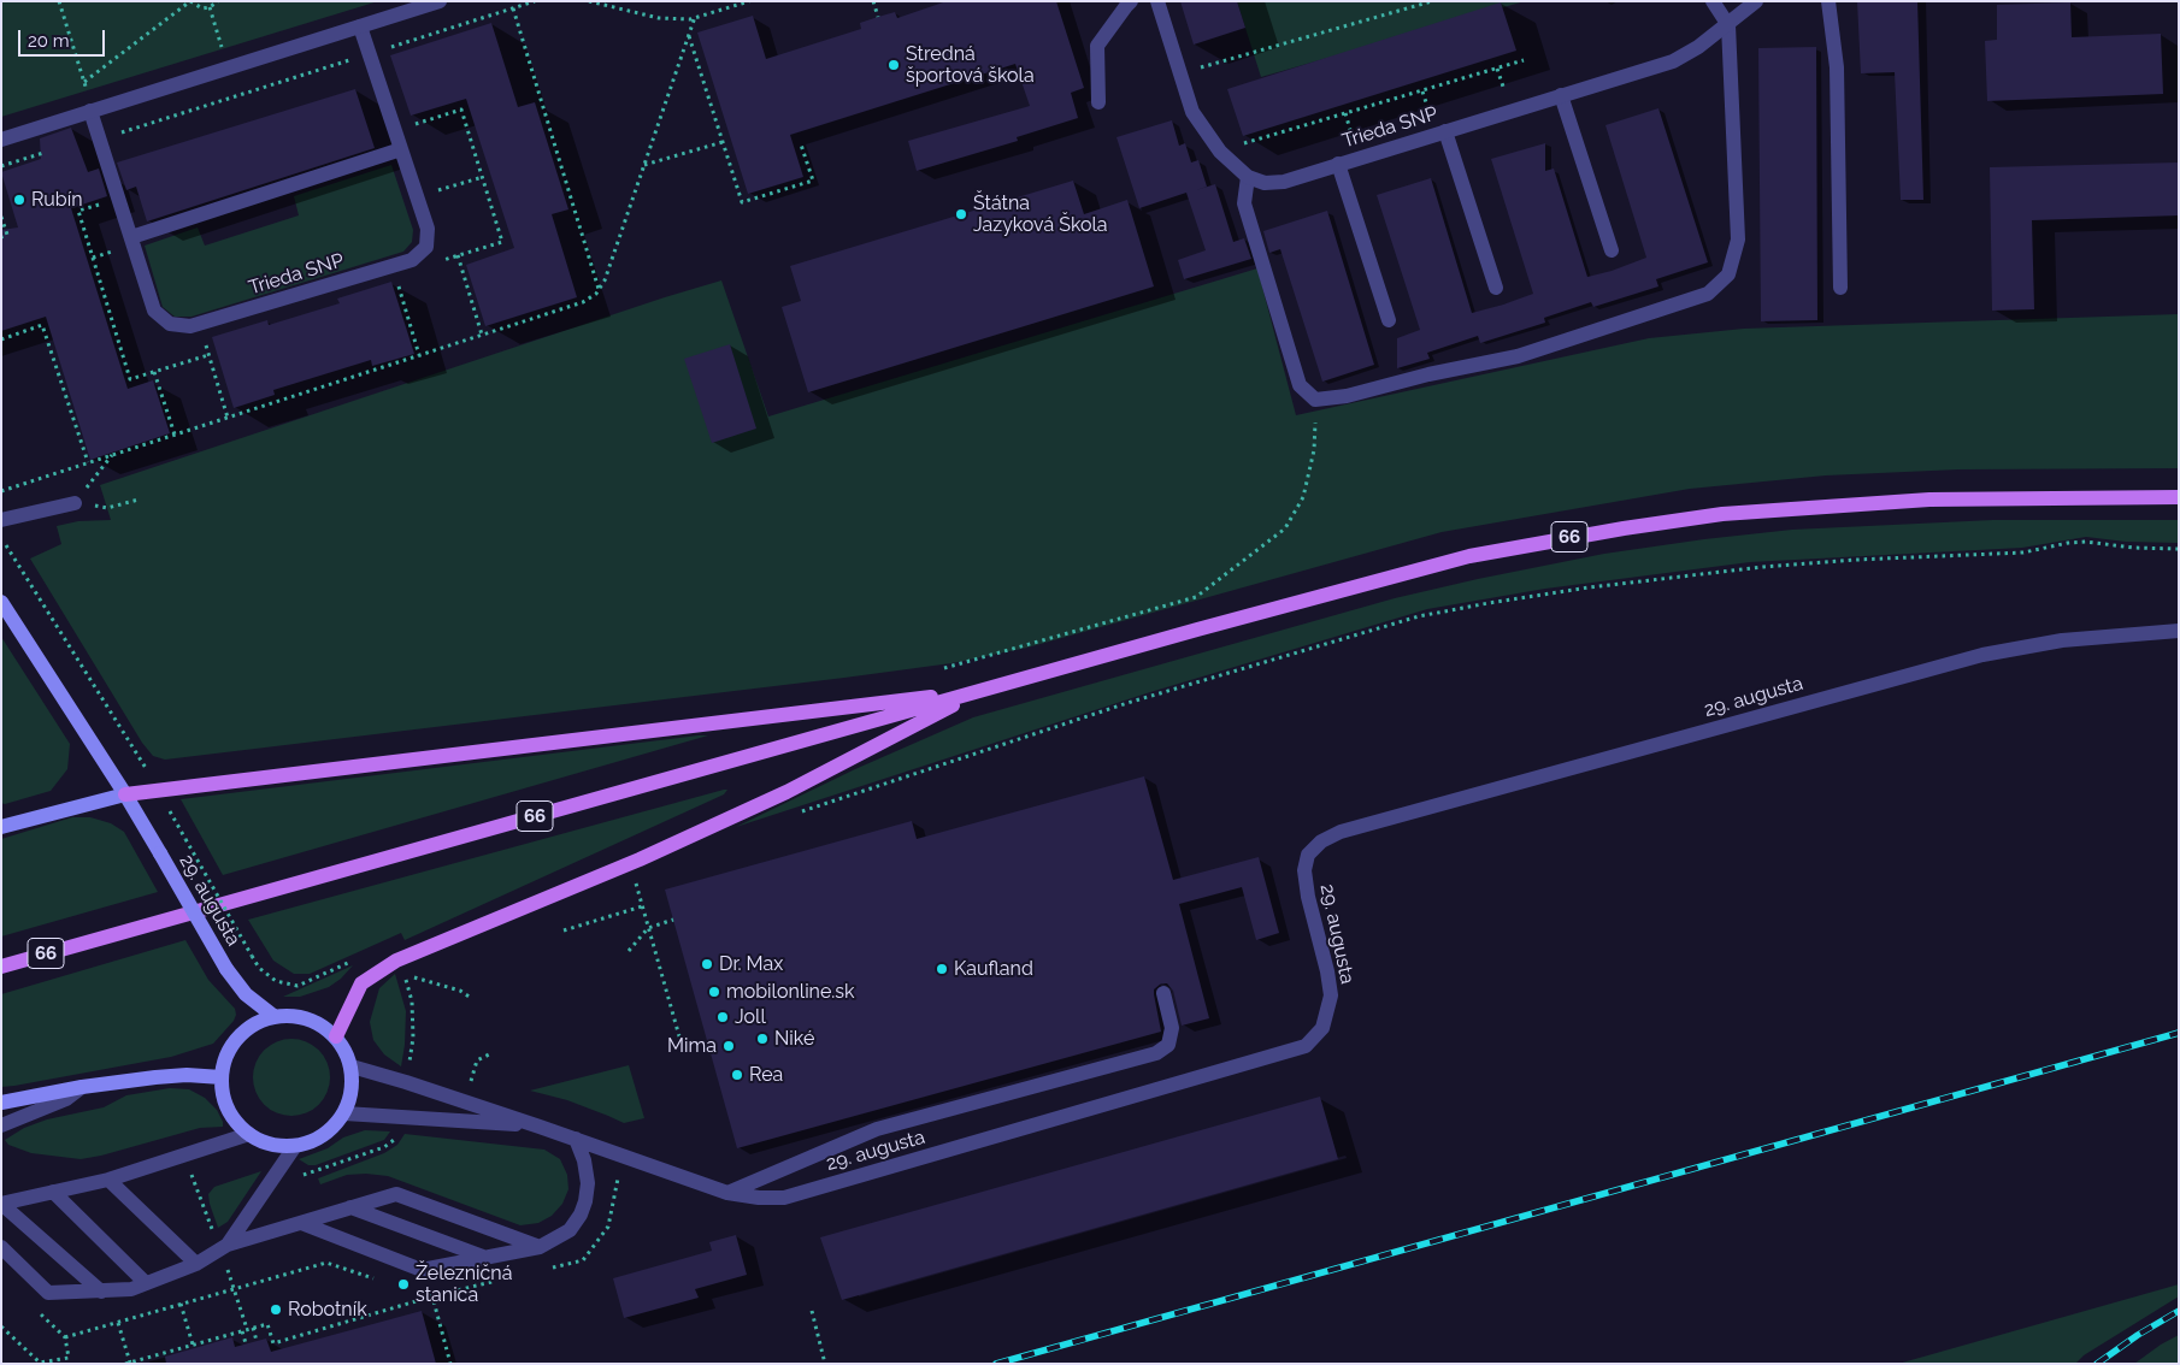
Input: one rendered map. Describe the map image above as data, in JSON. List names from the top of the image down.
{
  "streets": {
    "main road": ["66"],
    "street": ["Trieda SNP", "29. augusta"]
  },
  "places": [
    "Stredná športová škola",
    "Rubín",
    "Štátna Jazyková Škola",
    "Dr. Max",
    "Kaufland",
    "mobilonline.sk",
    "Joll",
    "Niké",
    "Mima",
    "Rea",
    "Železničná stanica",
    "Robotník"
  ],
  "scale_bar": "20 m"
}
